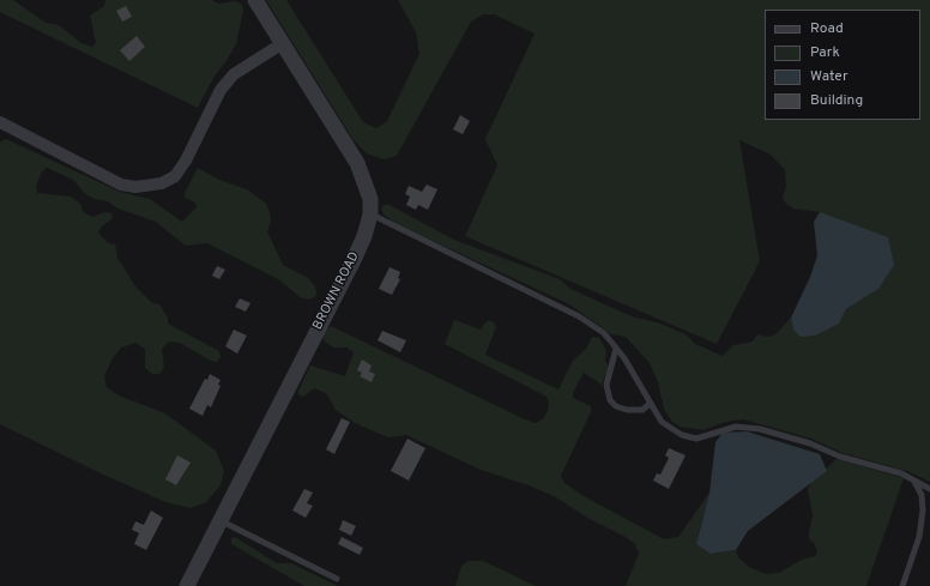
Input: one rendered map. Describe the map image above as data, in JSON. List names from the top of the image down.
{
  "streets": {
    "street": ["BROWN ROAD"]
  },
  "legend": [
    "Road",
    "Park",
    "Water",
    "Building"
  ]
}
